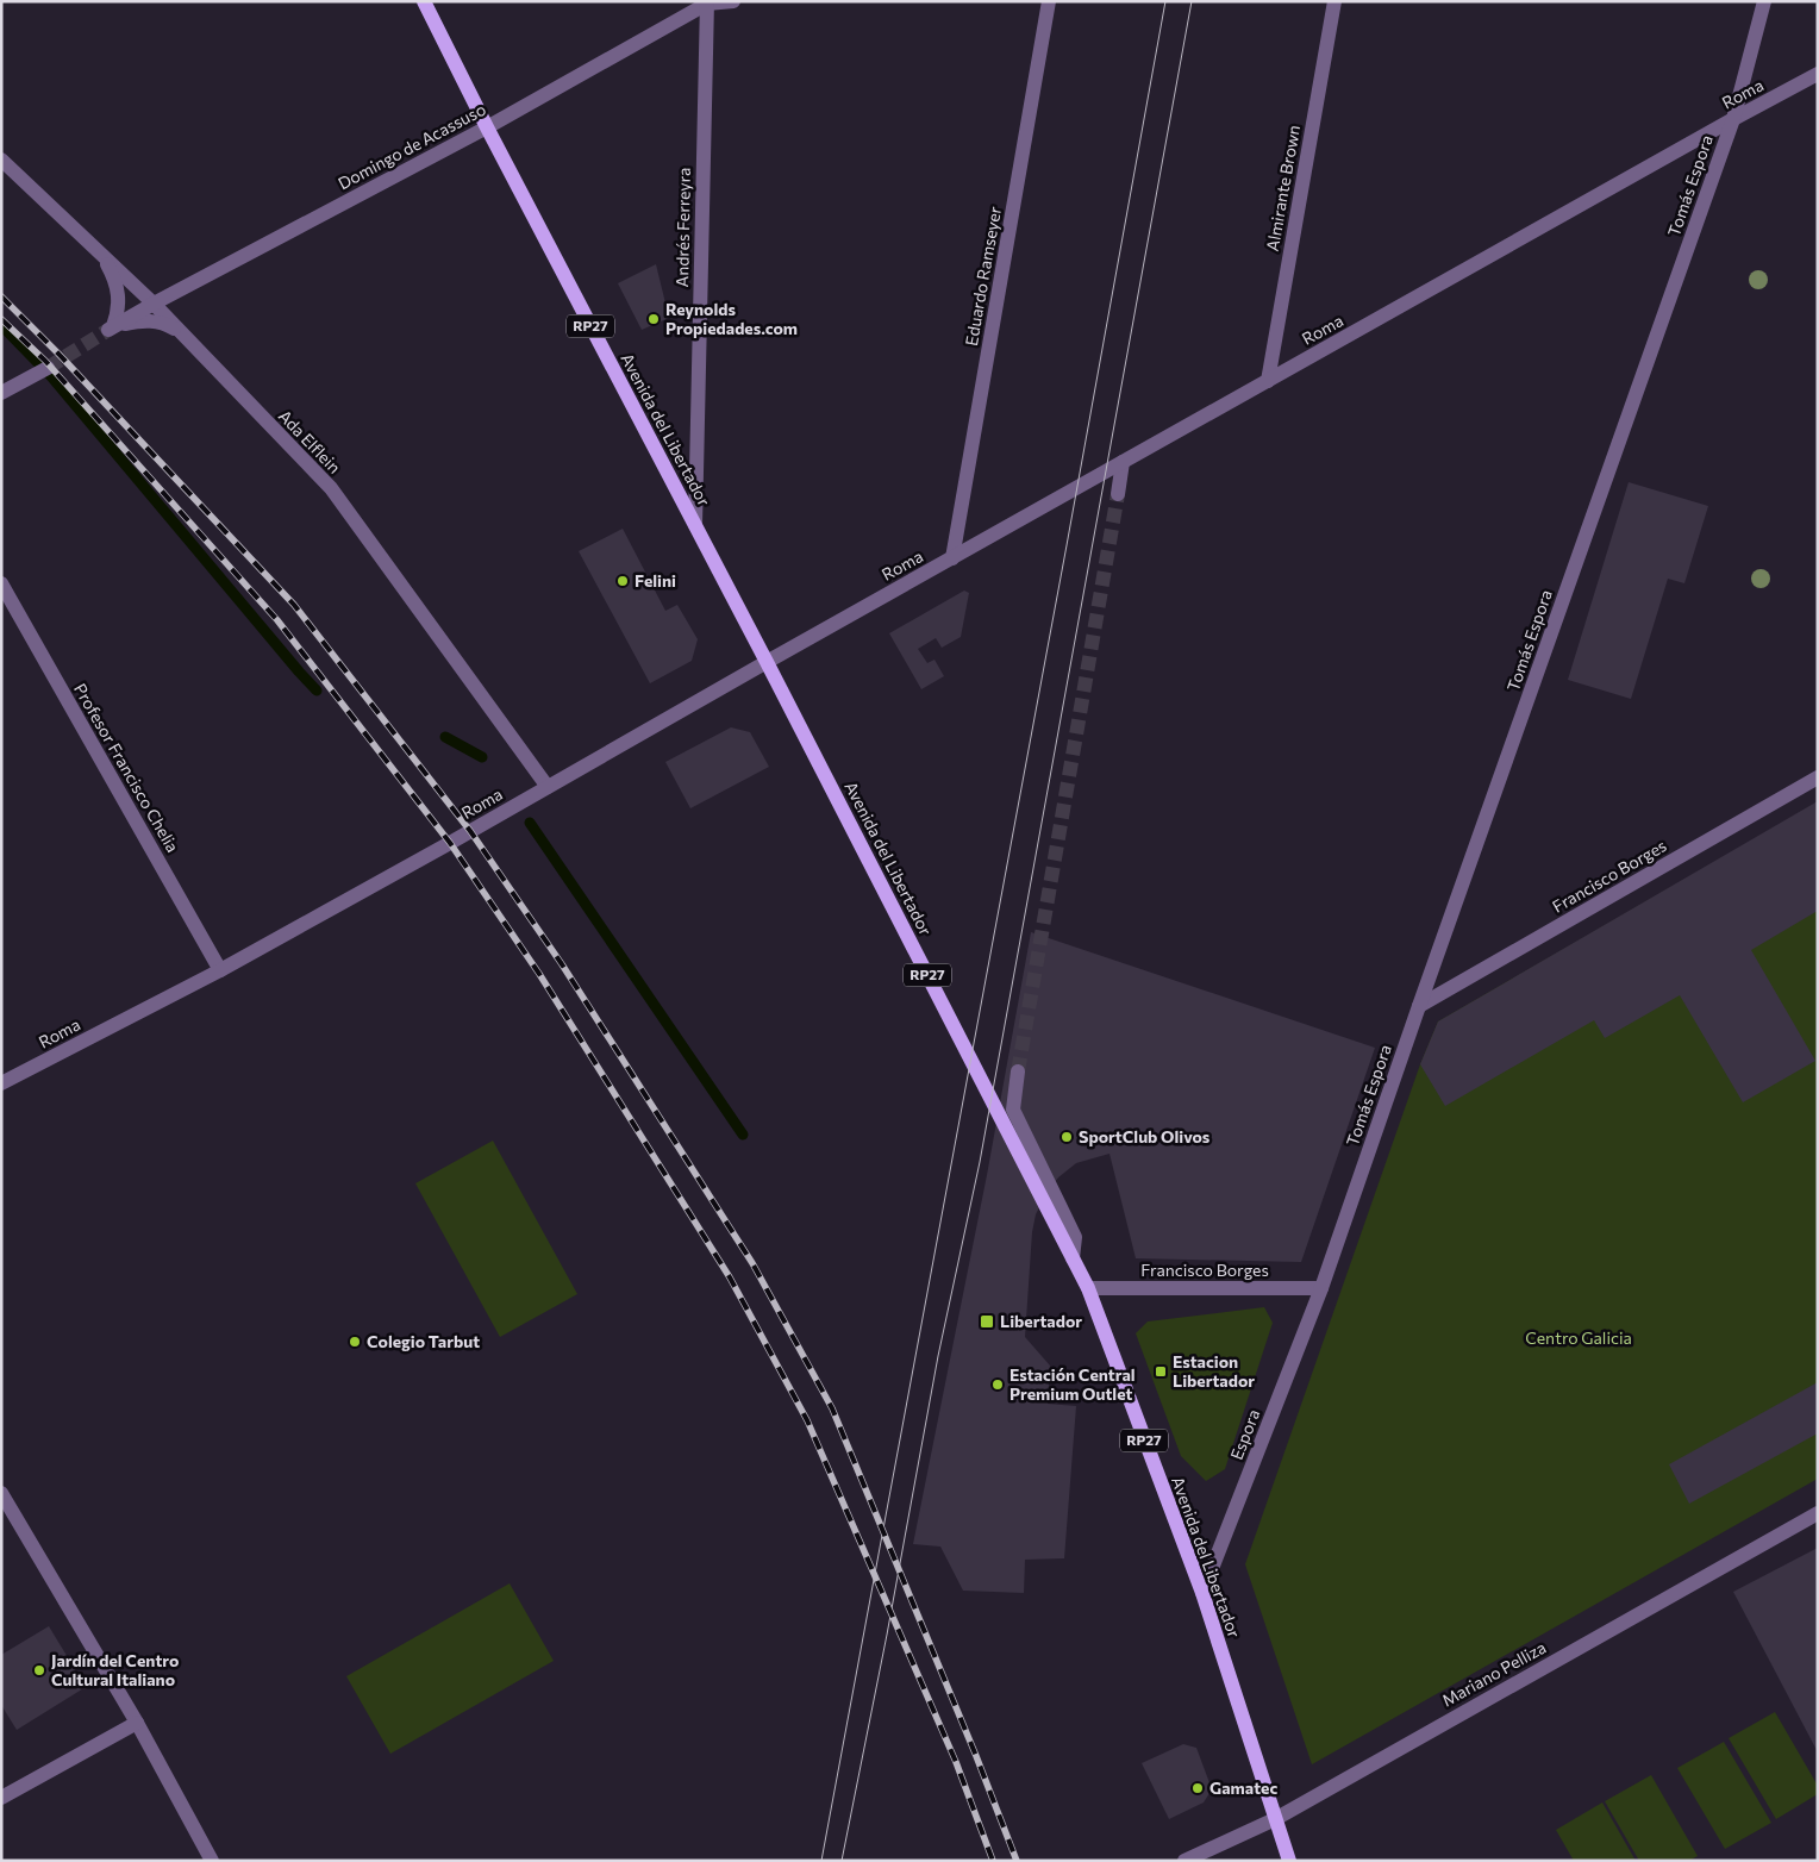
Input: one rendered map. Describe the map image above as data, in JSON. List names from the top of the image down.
{
  "streets": {
    "main road": ["RP27", "Avenida del Libertador"],
    "street": [
      "Roma",
      "Domingo de Acassuso",
      "Tomás Espora",
      "Almirante Brown",
      "Andrés Ferreyra",
      "Eduardo Ramseyer",
      "Ada Elflein",
      "Profesor Francisco Chelia",
      "Francisco Borges",
      "Espora",
      "Mariano Pelliza"
    ]
  },
  "crossings": [
    ["Roma", "Tomás Espora"],
    ["Roma", "Almirante Brown"],
    ["Roma", "Eduardo Ramseyer"],
    ["Roma", "Avenida del Libertador"],
    ["Roma", "Ada Elflein"],
    ["Roma", "Profesor Francisco Chelia"],
    ["Domingo de Acassuso", "Andrés Ferreyra"],
    ["Domingo de Acassuso", "Avenida del Libertador"],
    ["Domingo de Acassuso", "Ada Elflein"],
    ["Tomás Espora", "Francisco Borges"],
    ["Tomás Espora", "Espora"],
    ["Andrés Ferreyra", "Avenida del Libertador"],
    ["Avenida del Libertador", "Francisco Borges"],
    ["Avenida del Libertador", "Espora"],
    ["Avenida del Libertador", "Mariano Pelliza"],
    ["Francisco Borges", "Espora"]
  ],
  "parks": ["Centro Galicia"],
  "places": {
    "other": [
      "Reynolds Propiedades.com",
      "Felini",
      "SportClub Olivos",
      "Colegio Tarbut",
      "Estación Central Premium Outlet",
      "Jardín del Centro Cultural Italiano",
      "Gamatec"
    ],
    "transit": ["Libertador", "Estacion Libertador"]
  }
}
